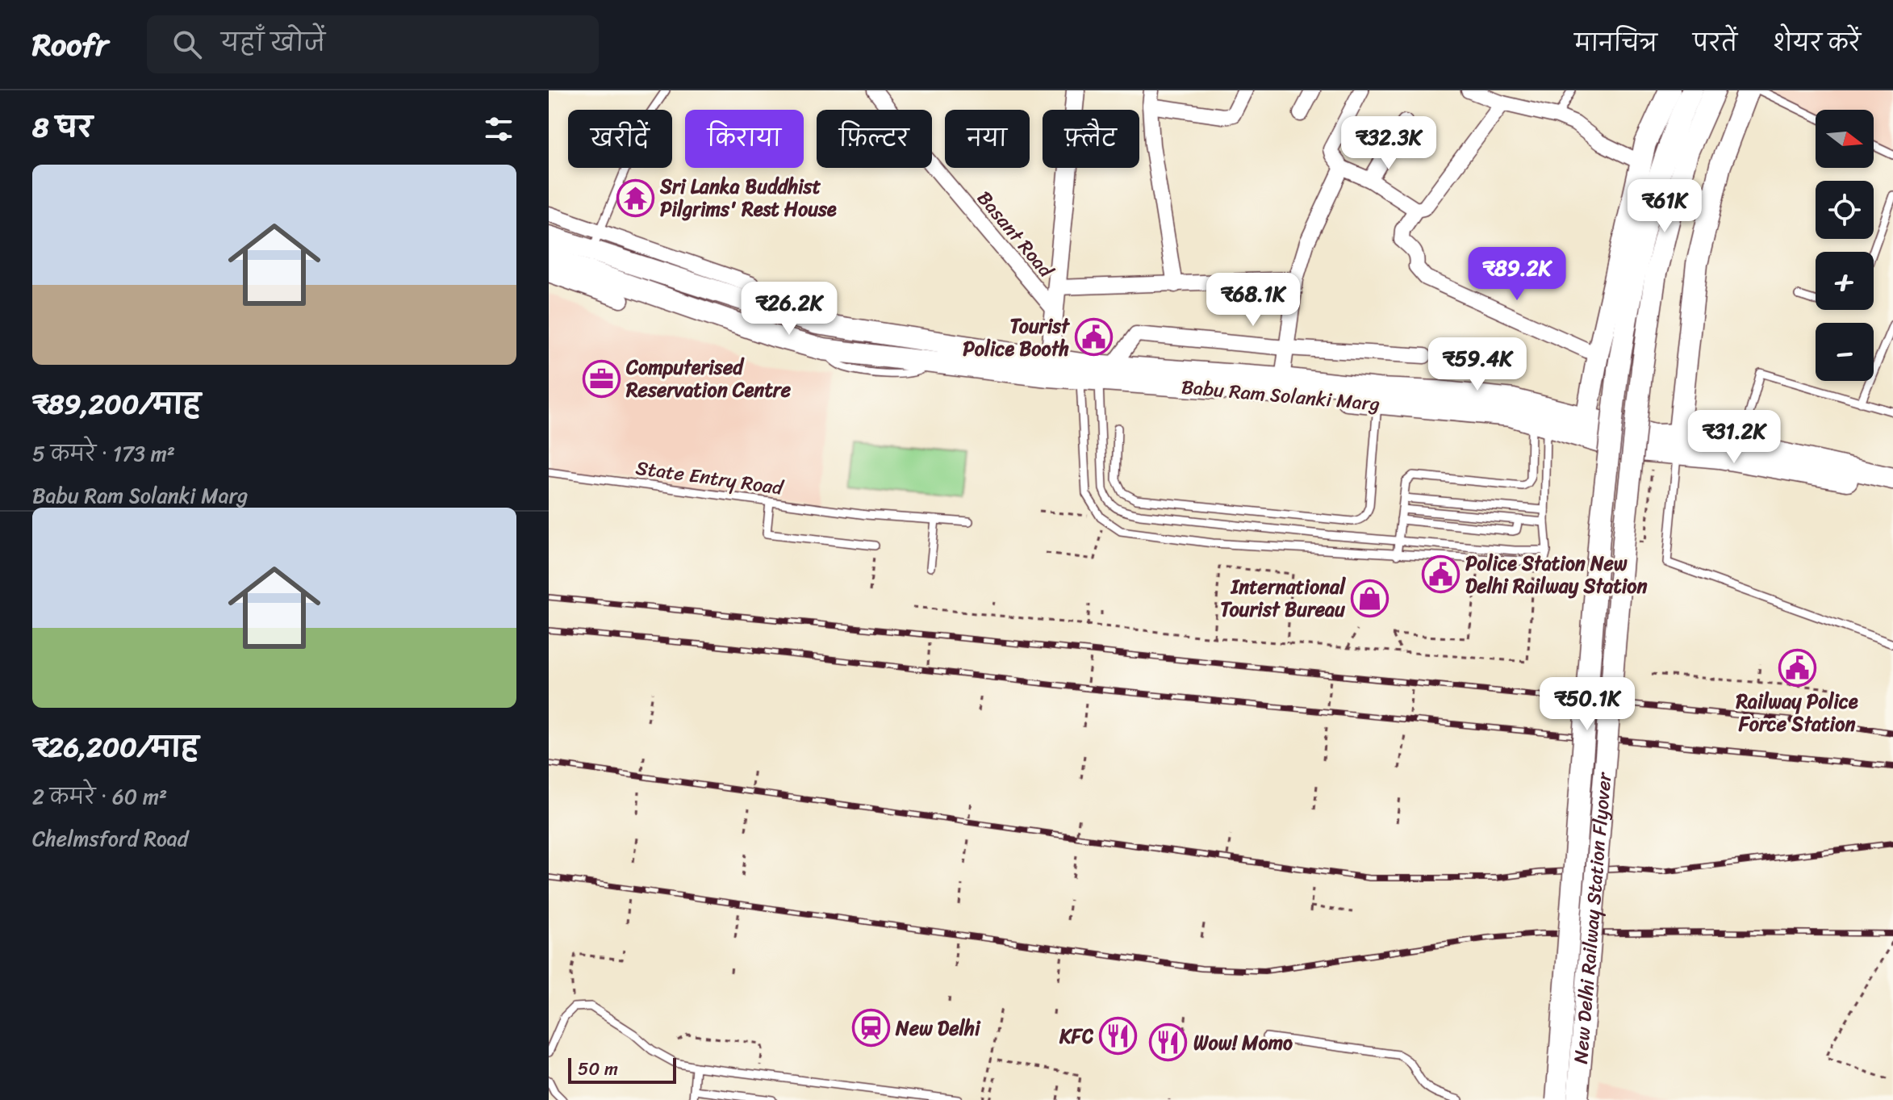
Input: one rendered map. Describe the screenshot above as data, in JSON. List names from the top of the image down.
{
  "streets": {
    "main road": ["Babu Ram Solanki Marg", "New Delhi Railway Station Flyover"],
    "street": ["Basant Road"],
    "lane": ["State Entry Road"]
  },
  "places": {
    "temple": ["Sri Lanka Buddhist Pilgrims' Rest House"],
    "public building": ["Tourist Police Booth", "Police Station New Delhi Railway Station", "Railway Police Force Station"],
    "office": ["Computerised Reservation Centre"],
    "shop": ["International Tourist Bureau"],
    "station": ["New Delhi"],
    "restaurant": ["KFC", "Wow! Momo"]
  },
  "scale_bar": "50 m",
  "north": "right",
  "page": {
    "header": "Roofr",
    "search": "यहाँ खोजें",
    "nav": ["मानचित्र", "परतें", "शेयर करें"],
    "heading": "8 घर",
    "map_buttons": ["+", "−"],
    "chip": [
      "खरीदें",
      "किराया",
      "फ़िल्टर",
      "नया",
      "फ़्लैट"
    ],
    "price": [
      "₹32.3K",
      "₹61K",
      "₹89.2K",
      "₹68.1K",
      "₹26.2K",
      "₹59.4K",
      "₹31.2K",
      "₹50.1K"
    ],
    "list": [
      {
        "name": "₹89,200/माह",
        "note": "5 कमरे · 173 m² · Babu Ram Solanki Marg"
      },
      {
        "name": "₹26,200/माह",
        "note": "2 कमरे · 60 m² · Chelmsford Road"
      }
    ],
    "scale": "50 m"
  }
}
